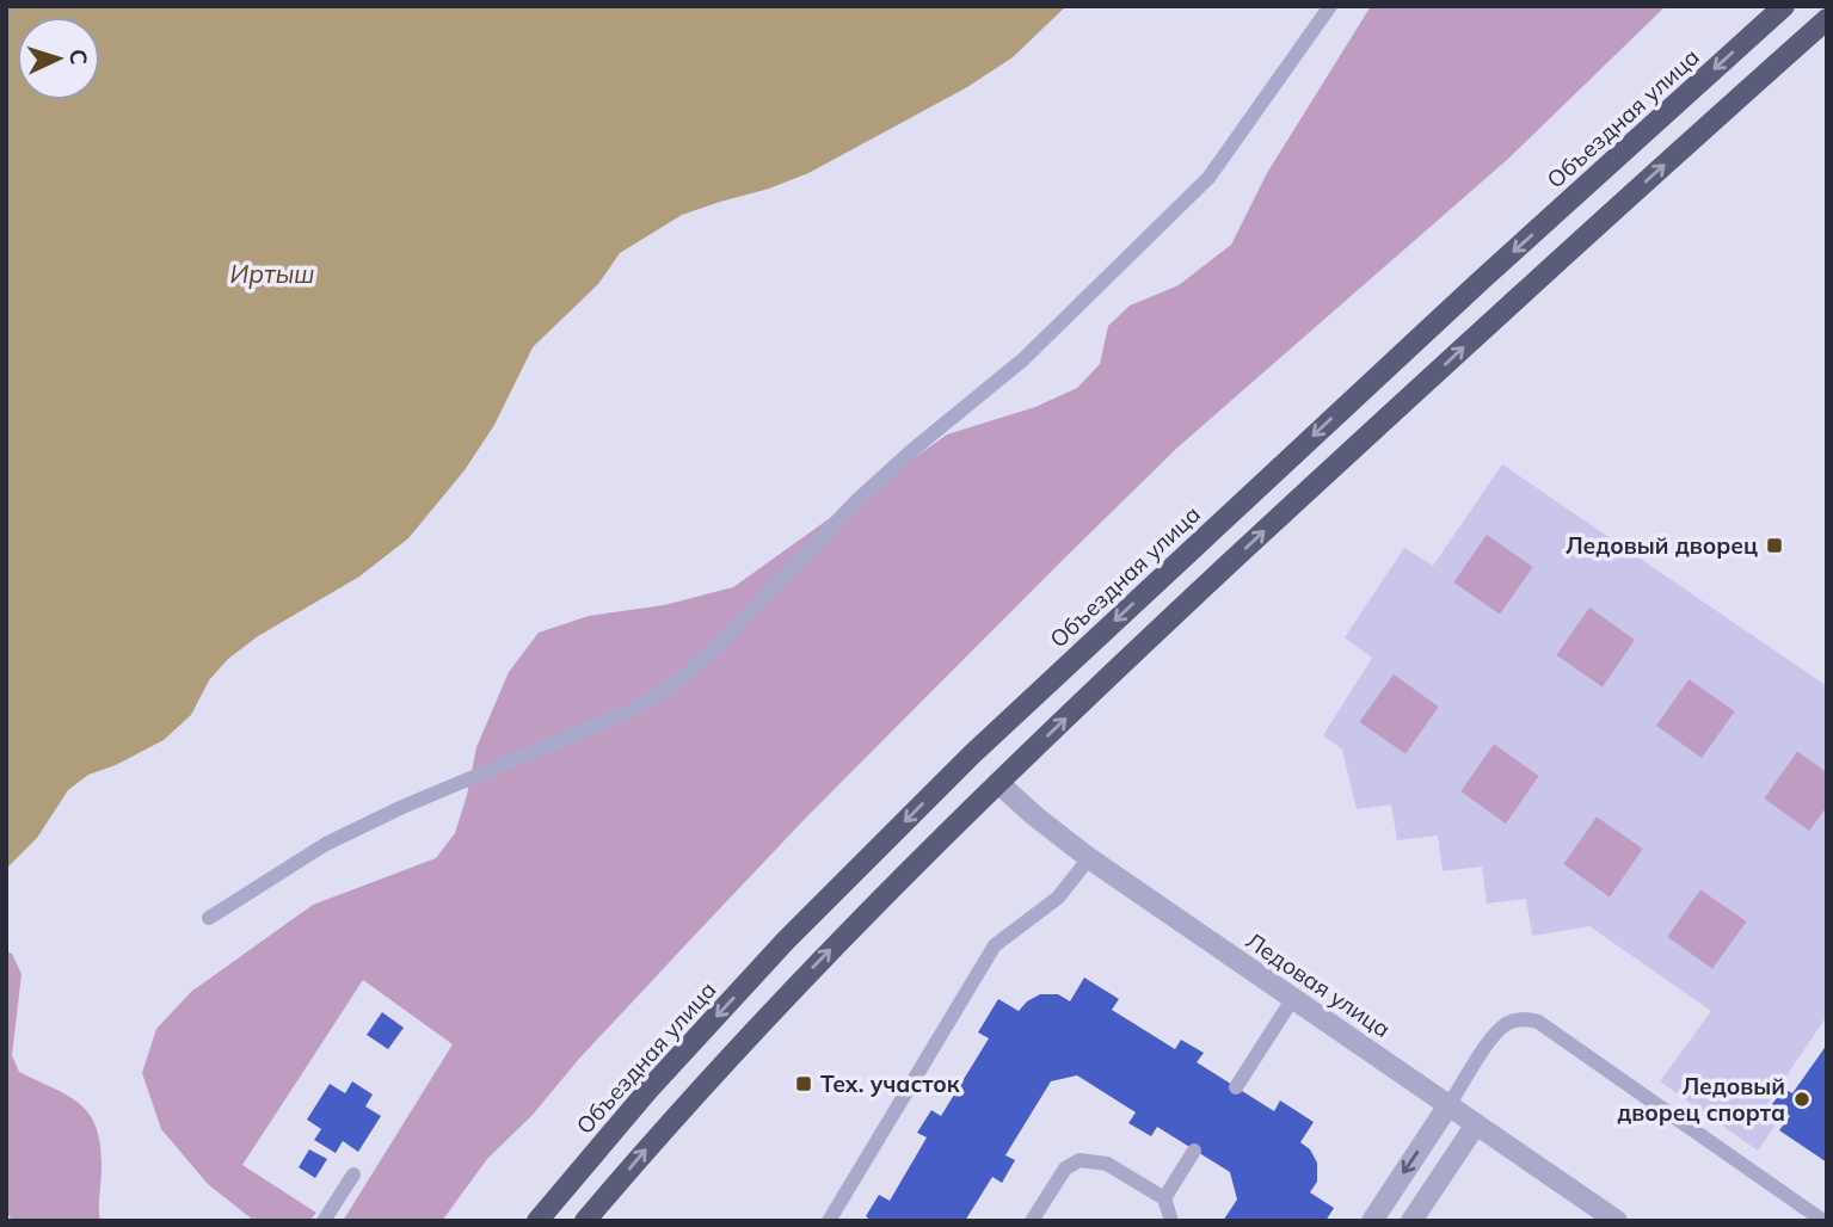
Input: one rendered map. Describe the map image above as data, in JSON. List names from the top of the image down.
{
  "streets": {
    "main road": ["Объездная улица"],
    "street": ["Ледовая улица"]
  },
  "water": ["Иртыш"],
  "places": {
    "transit": ["Ледовый дворец", "Тех. участок"],
    "other": ["Ледовый дворец спорта"]
  },
  "north": "right"
}
